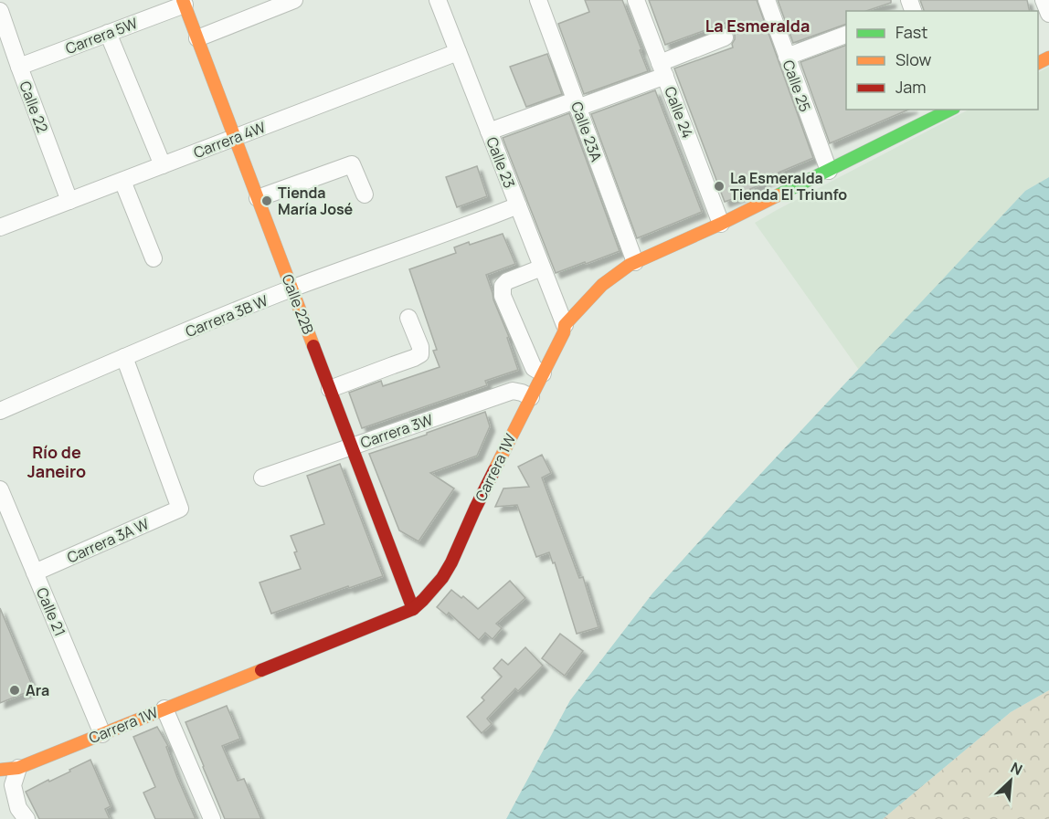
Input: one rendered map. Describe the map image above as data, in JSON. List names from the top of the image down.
{
  "streets": {
    "street": [
      "Carrera 5W",
      "Calle 25",
      "Calle 22",
      "Calle 24",
      "Calle 23A",
      "Carrera 4W",
      "Calle 23",
      "Calle 22B",
      "Carrera 3B W",
      "Carrera 3W",
      "Carrera 1W",
      "Carrera 3A W",
      "Calle 21"
    ]
  },
  "crossings": [
    ["Carrera 5W", "Calle 22"],
    ["Carrera 5W", "Calle 22B"],
    ["Calle 25", "Carrera 1W"],
    ["Calle 22", "Carrera 4W"],
    ["Calle 24", "Carrera 1W"],
    ["Calle 23A", "Carrera 1W"],
    ["Carrera 4W", "Calle 23"],
    ["Carrera 4W", "Calle 22B"],
    ["Calle 23", "Carrera 3B W"],
    ["Calle 23", "Carrera 1W"],
    ["Calle 22B", "Carrera 3B W"],
    ["Calle 22B", "Carrera 3W"],
    ["Calle 22B", "Carrera 1W"],
    ["Carrera 3B W", "Carrera 3A W"],
    ["Carrera 3W", "Carrera 1W"],
    ["Carrera 1W", "Calle 21"],
    ["Carrera 3A W", "Calle 21"]
  ],
  "districts": ["La Esmeralda", "Río de Janeiro"],
  "places": ["La Esmeralda Tienda El Triunfo", "Tienda María José", "Ara"],
  "legend": ["Fast", "Slow", "Jam"],
  "north": "top right"
}
